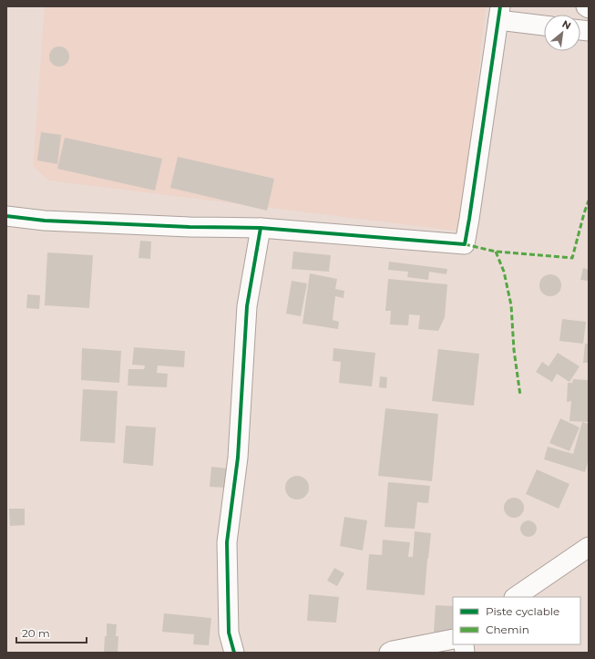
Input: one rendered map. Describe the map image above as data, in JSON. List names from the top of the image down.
{
  "legend": ["Piste cyclable", "Chemin"],
  "scale_bar": "20 m",
  "north": "top right"
}
